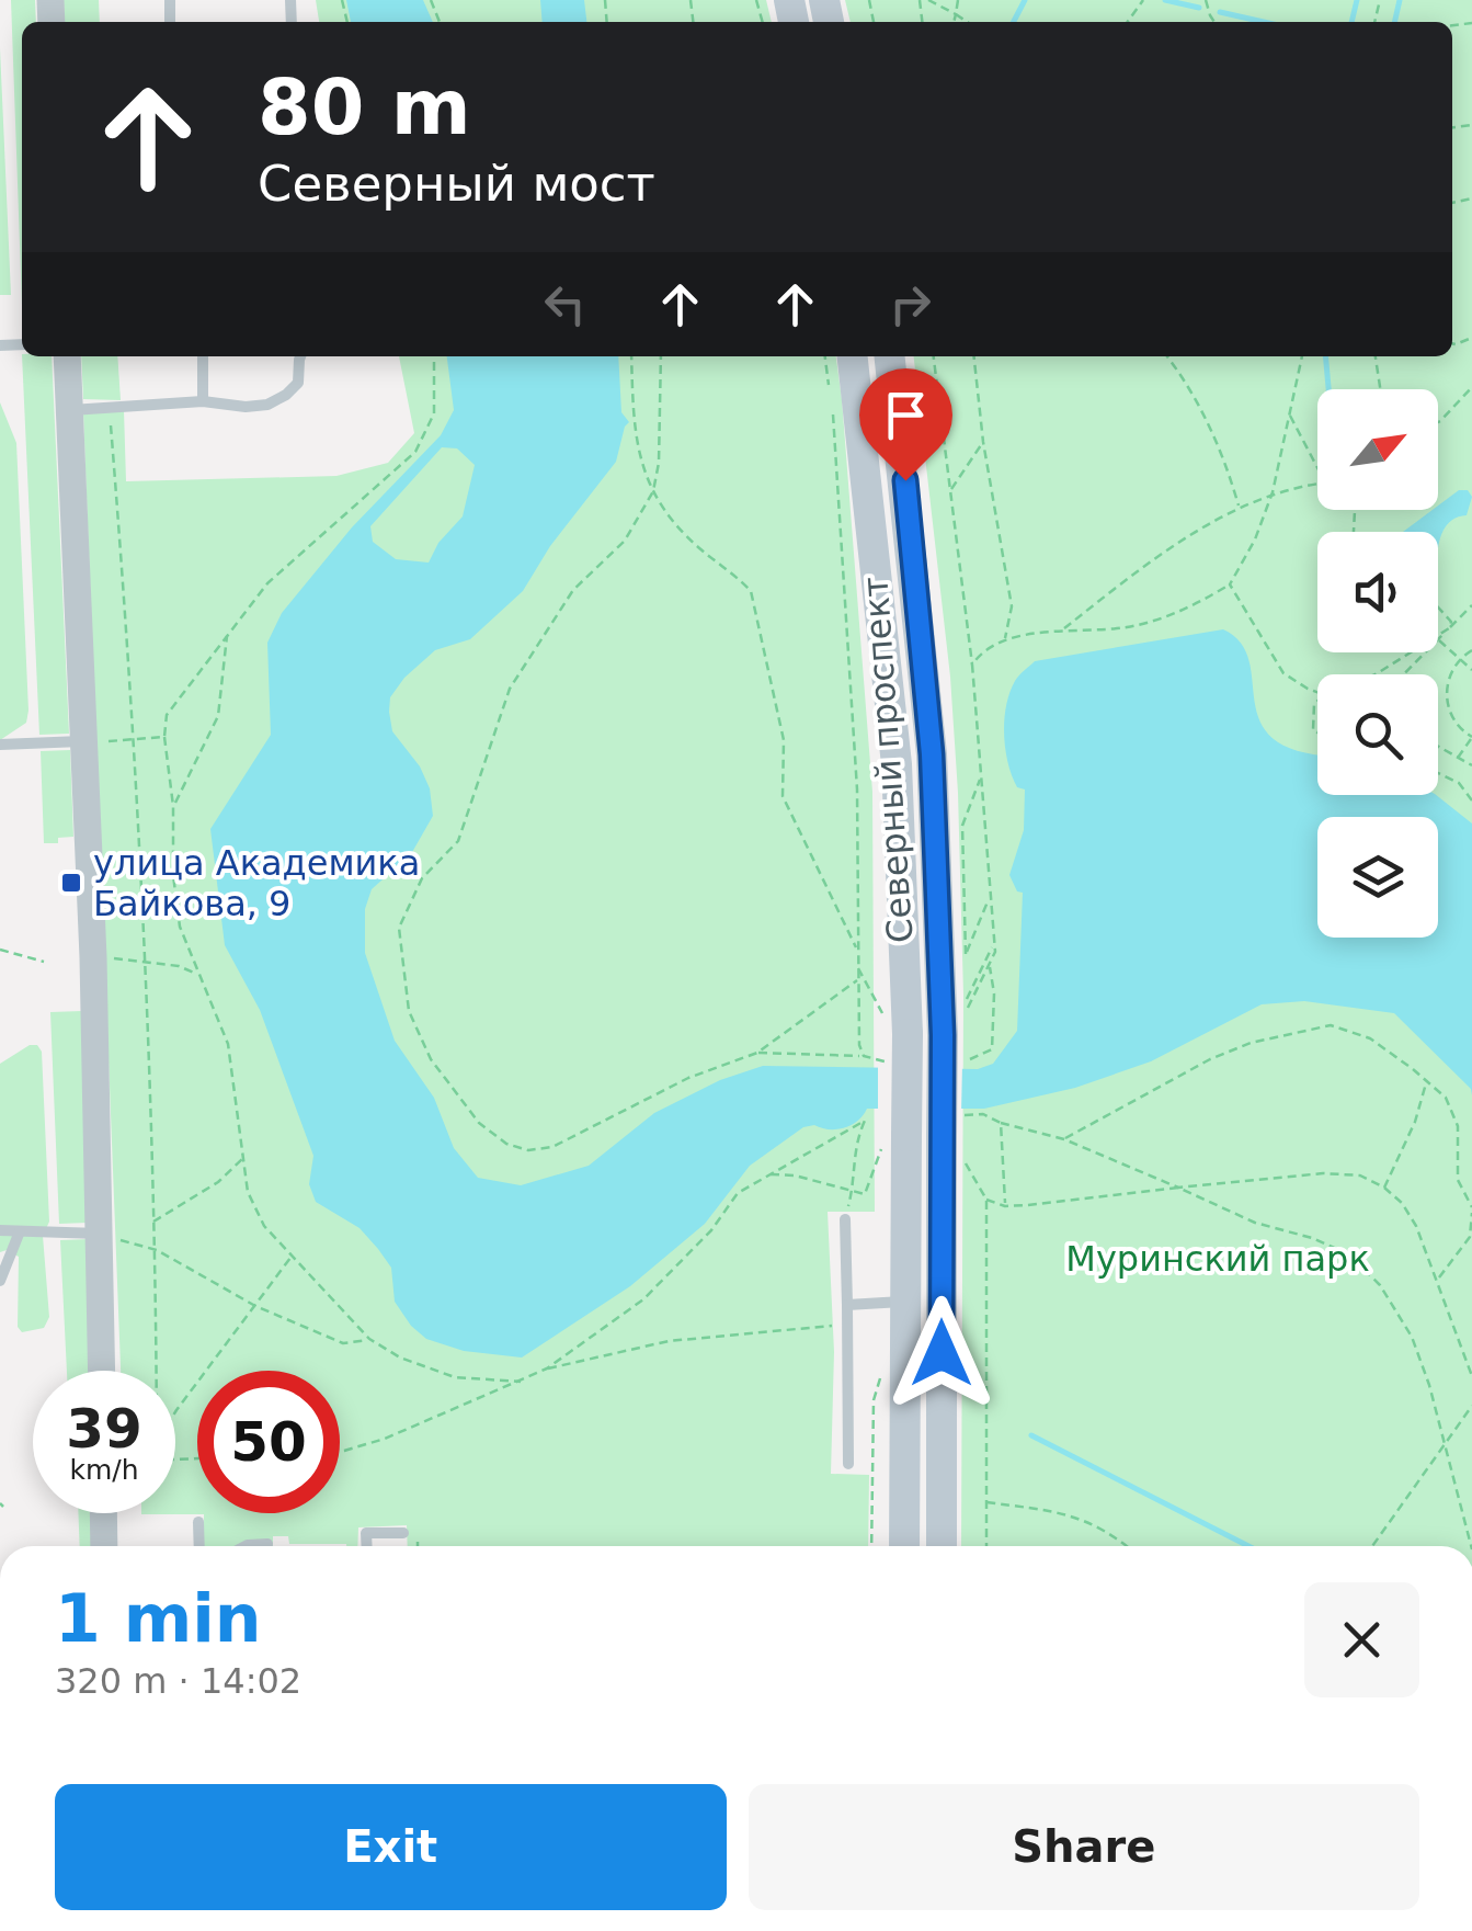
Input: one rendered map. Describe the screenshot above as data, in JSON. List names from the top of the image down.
{
  "streets": {
    "main road": ["Северный проспект"]
  },
  "parks": ["Муринский парк"],
  "places": {
    "transit": ["улица Академика Байкова, 9"]
  },
  "north": "top right",
  "page": {
    "turn": ["80 m", "Северный мост"],
    "speed": "39 km/h",
    "limit": "50",
    "heading": ["1 min", "320 m · 14:02"],
    "buttons": ["Exit", "Share"]
  }
}
